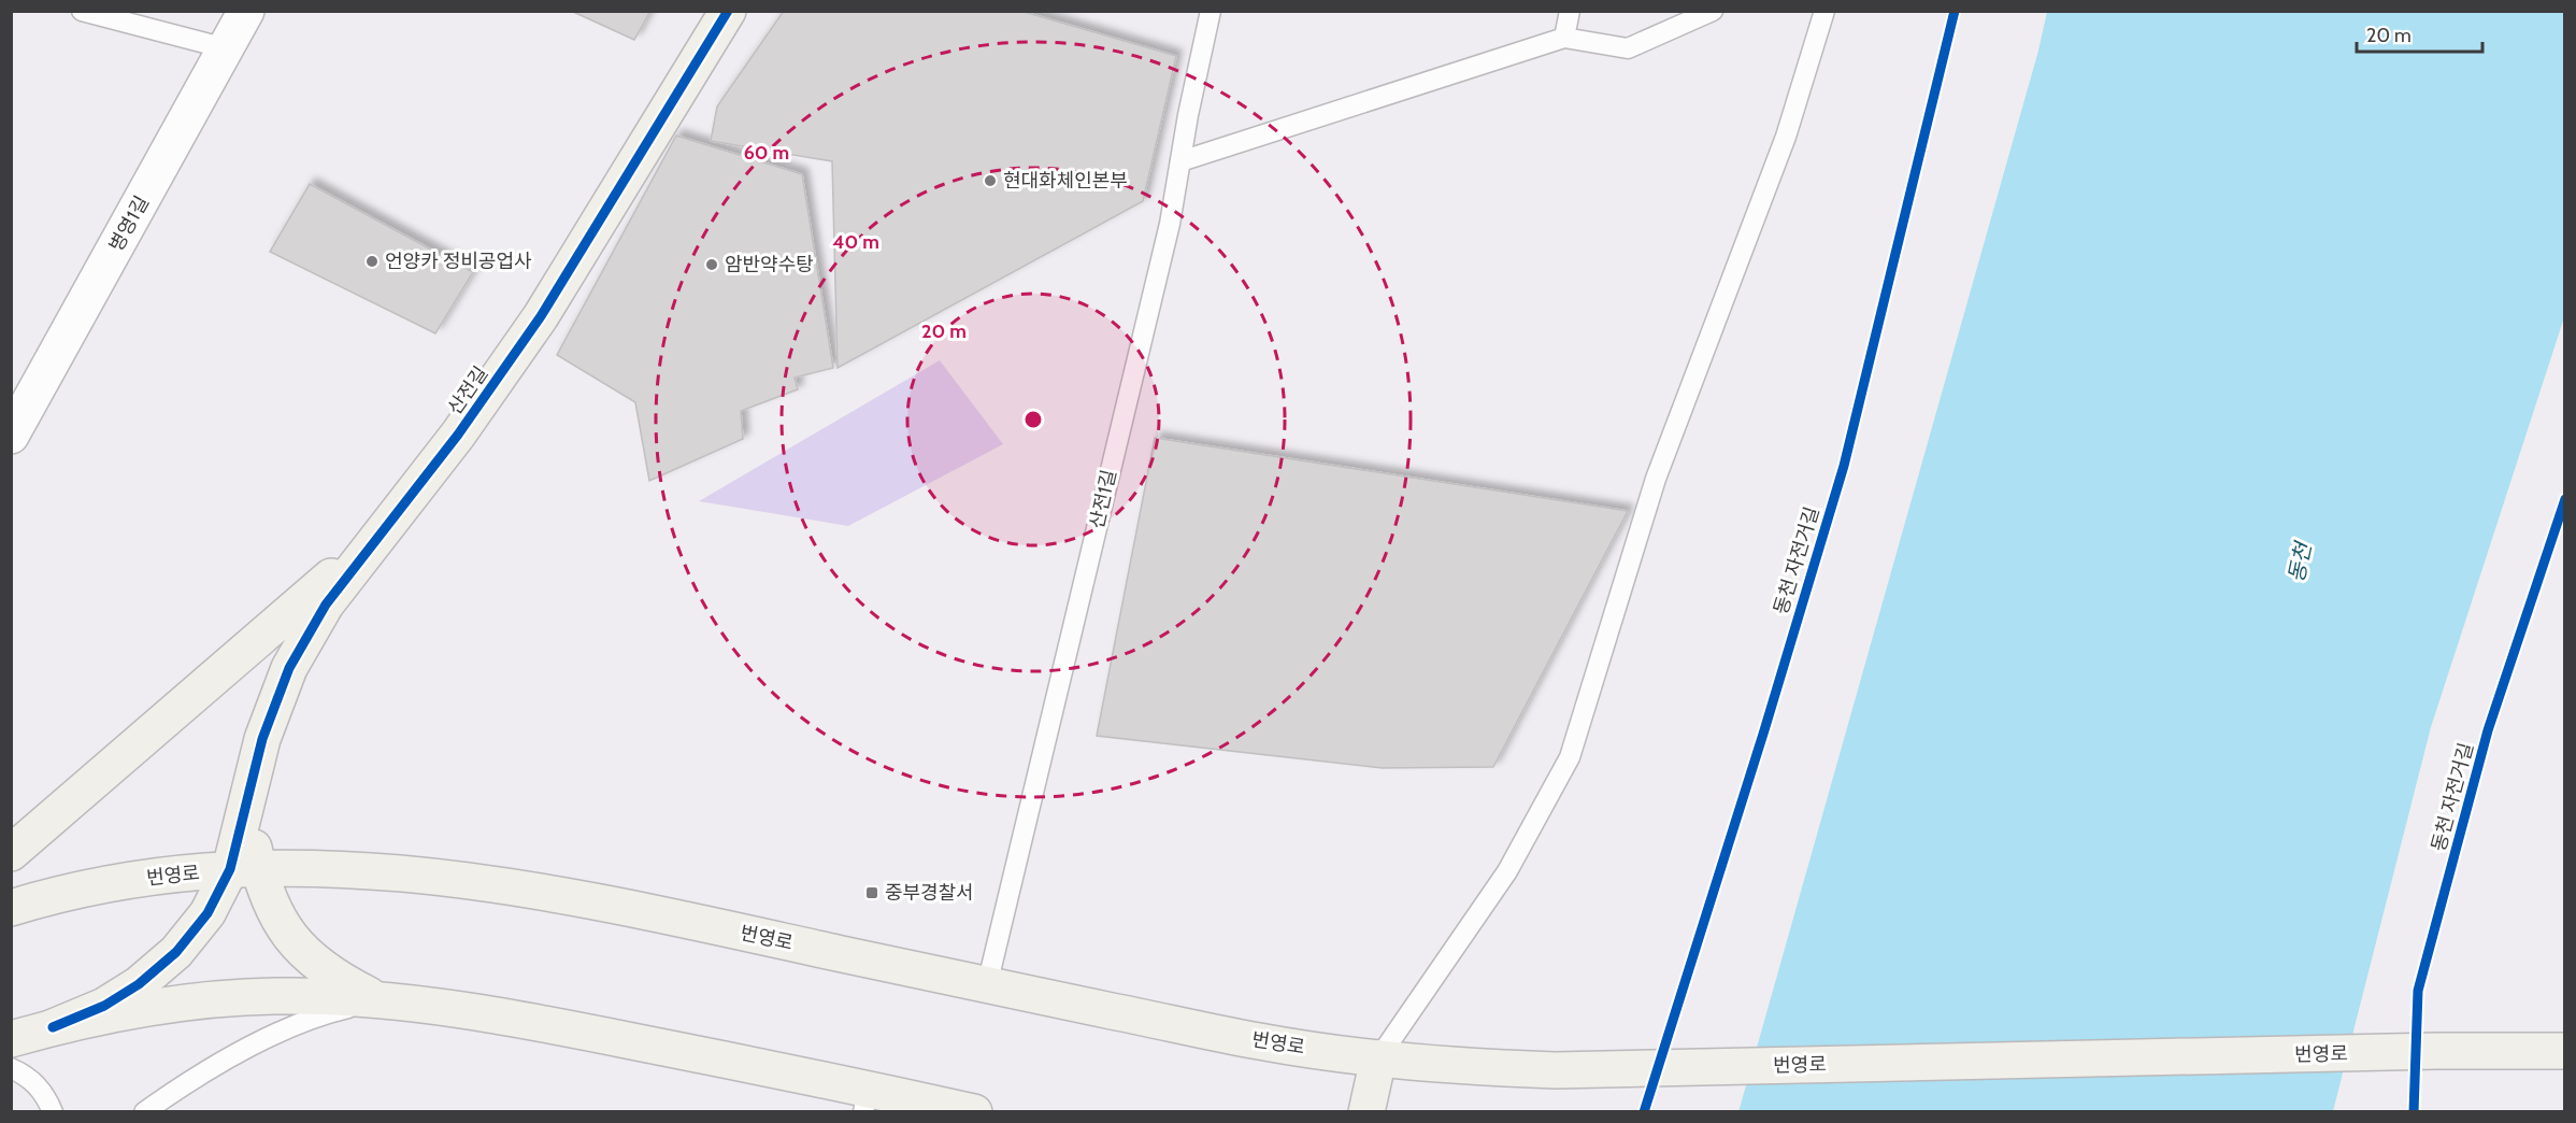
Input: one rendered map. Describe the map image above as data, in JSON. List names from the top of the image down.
{
  "streets": {
    "main road": ["산전길", "번영로"],
    "street": ["병영1길"],
    "lane": ["산전1길"],
    "cycle path": ["동천 자전거길"]
  },
  "crossings": [
    ["산전길", "번영로"],
    ["산전1길", "번영로"]
  ],
  "water": ["동천"],
  "places": {
    "other": ["현대화체인본부", "언양카 정비공업사", "암반약수탕"],
    "transit": ["중부경찰서"]
  },
  "scale_bar": "20 m",
  "rings": ["60 m", "40 m", "20 m"]
}
